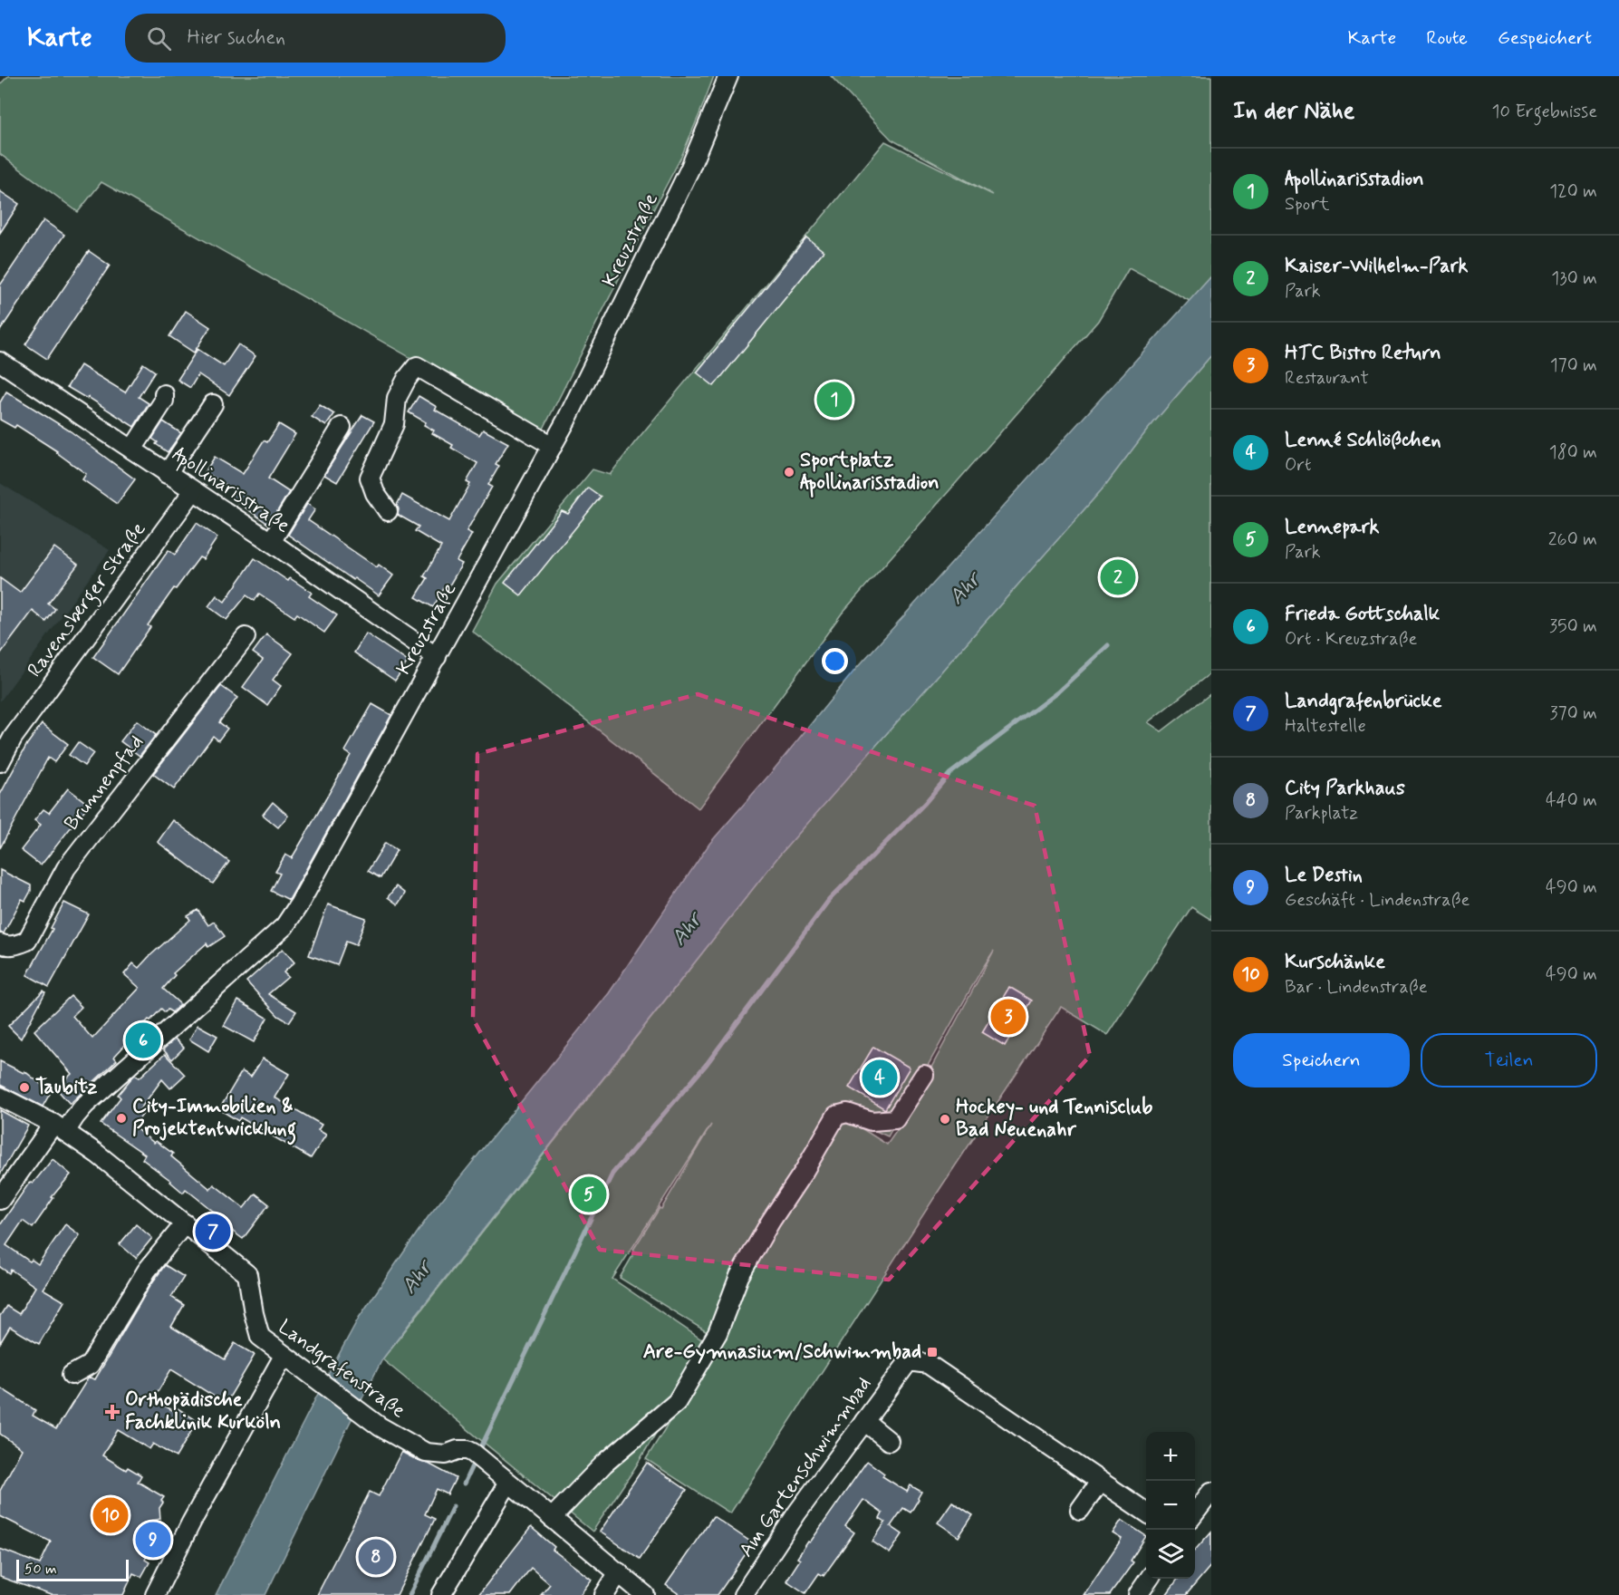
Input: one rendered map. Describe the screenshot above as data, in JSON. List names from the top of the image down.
{
  "streets": {
    "street": [
      "Kreuzstraße",
      "Apollinarisstraße",
      "Ravensberger Straße",
      "Brunnenpfad",
      "Landgrafenstraße",
      "Am Gartenschwimmbad"
    ]
  },
  "crossings": [
    ["Kreuzstraße", "Apollinarisstraße"],
    ["Kreuzstraße", "Landgrafenstraße"],
    ["Apollinarisstraße", "Ravensberger Straße"]
  ],
  "water": ["Ahr"],
  "places": {
    "other": [
      "Sportplatz Apollinarisstadion",
      "Taubitz",
      "City-Immobilien & Projektentwicklung",
      "Hockey- und Tennisclub Bad Neuenahr"
    ],
    "transit": ["Are-Gymnasium/Schwimmbad"],
    "health": ["Orthopädische Fachklinik Kurköln"]
  },
  "scale_bar": "50 m",
  "page": {
    "header": "Karte",
    "search": "Hier suchen",
    "nav": ["Karte", "Route", "Gespeichert"],
    "heading": ["In der Nähe", "10 Ergebnisse"],
    "list": [
      {
        "mark": "1",
        "name": "Apollinarisstadion",
        "note": "Sport",
        "value": "120 m"
      },
      {
        "mark": "2",
        "name": "Kaiser-Wilhelm-Park",
        "note": "Park",
        "value": "130 m"
      },
      {
        "mark": "3",
        "name": "HTC Bistro Return",
        "note": "Restaurant",
        "value": "170 m"
      },
      {
        "mark": "4",
        "name": "Lenné Schlößchen",
        "note": "Ort",
        "value": "180 m"
      },
      {
        "mark": "5",
        "name": "Lennepark",
        "note": "Park",
        "value": "260 m"
      },
      {
        "mark": "6",
        "name": "Frieda Gottschalk",
        "note": "Ort · Kreuzstraße",
        "value": "350 m"
      },
      {
        "mark": "7",
        "name": "Landgrafenbrücke",
        "note": "Haltestelle",
        "value": "370 m"
      },
      {
        "mark": "8",
        "name": "City Parkhaus",
        "note": "Parkplatz",
        "value": "440 m"
      },
      {
        "mark": "9",
        "name": "Le Destin",
        "note": "Geschäft · Lindenstraße",
        "value": "490 m"
      },
      {
        "mark": "10",
        "name": "Kurschänke",
        "note": "Bar · Lindenstraße",
        "value": "490 m"
      }
    ],
    "pins": [
      "1",
      "2",
      "3",
      "6",
      "4",
      "5",
      "7",
      "10",
      "9",
      "8"
    ],
    "buttons": ["Speichern", "Teilen"],
    "map_buttons": ["+", "−"],
    "scale": "50 m"
  }
}
